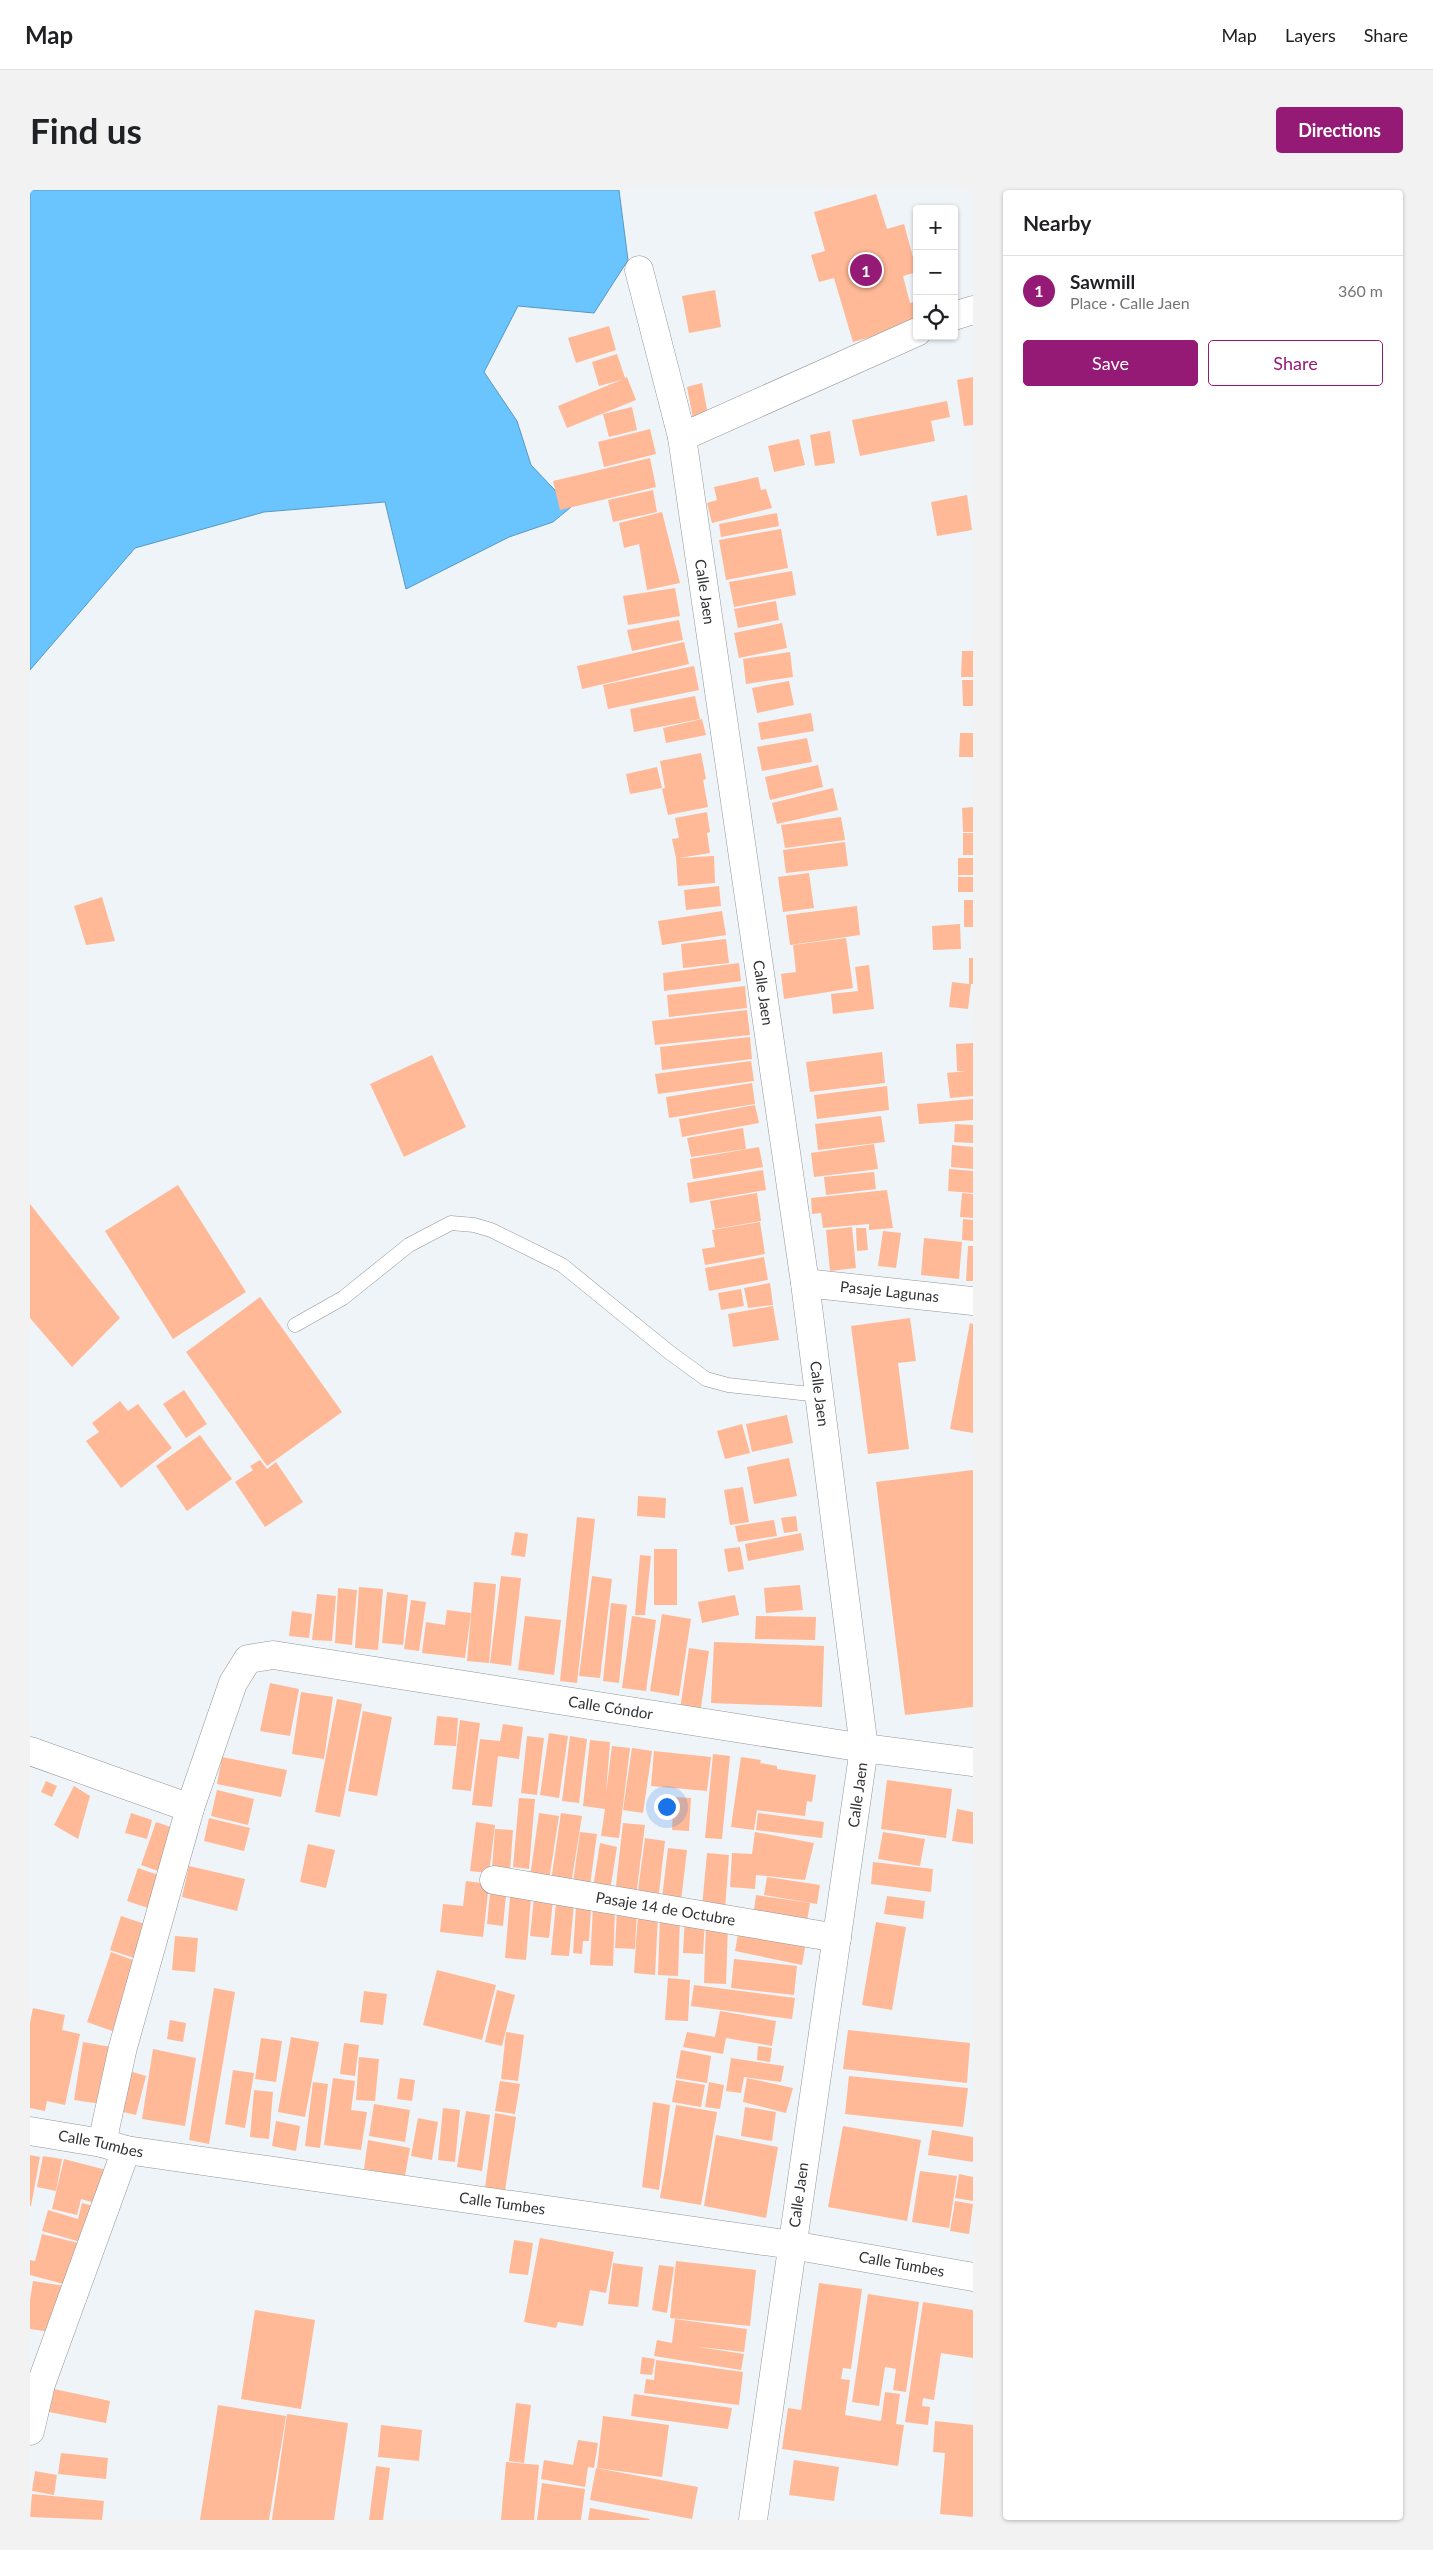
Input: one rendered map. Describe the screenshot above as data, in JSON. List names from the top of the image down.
{
  "streets": {
    "street": [
      "Calle Jaen",
      "Pasaje Lagunas",
      "Calle Cóndor",
      "Pasaje 14 de Octubre",
      "Calle Tumbes"
    ]
  },
  "crossings": [
    ["Calle Jaen", "Pasaje Lagunas"],
    ["Calle Jaen", "Calle Cóndor"],
    ["Calle Jaen", "Pasaje 14 de Octubre"],
    ["Calle Jaen", "Calle Tumbes"]
  ],
  "page": {
    "header": "Map",
    "nav": ["Map", "Layers", "Share"],
    "buttons": [
      "Directions",
      ["Save", "Share"]
    ],
    "title": "Find us",
    "heading": "Nearby",
    "map_buttons": ["+", "−"],
    "pins": "1",
    "list": [
      {
        "mark": "1",
        "name": "Sawmill",
        "note": "Place · Calle Jaen",
        "value": "360 m"
      }
    ]
  }
}
